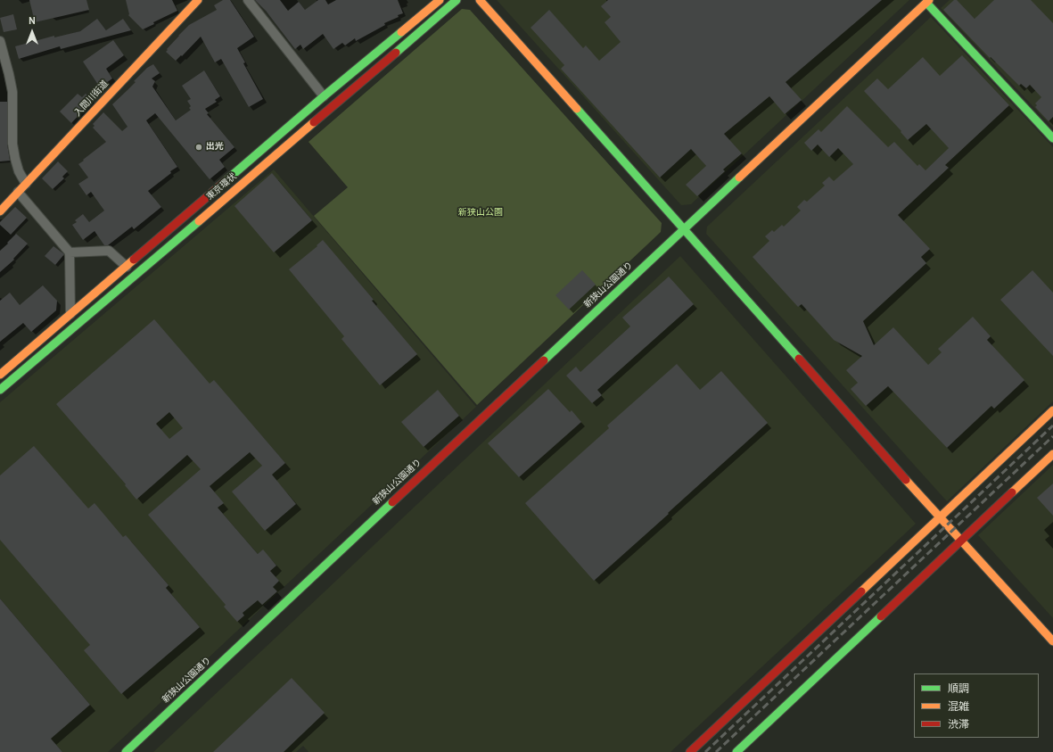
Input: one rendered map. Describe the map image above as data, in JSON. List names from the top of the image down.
{
  "streets": {
    "main road": ["入間川街道", "東京環状", "新狭山公園通り"]
  },
  "parks": ["新狭山公園"],
  "places": ["出光"],
  "legend": ["順調", "混雑", "渋滞"],
  "north": "top"
}
